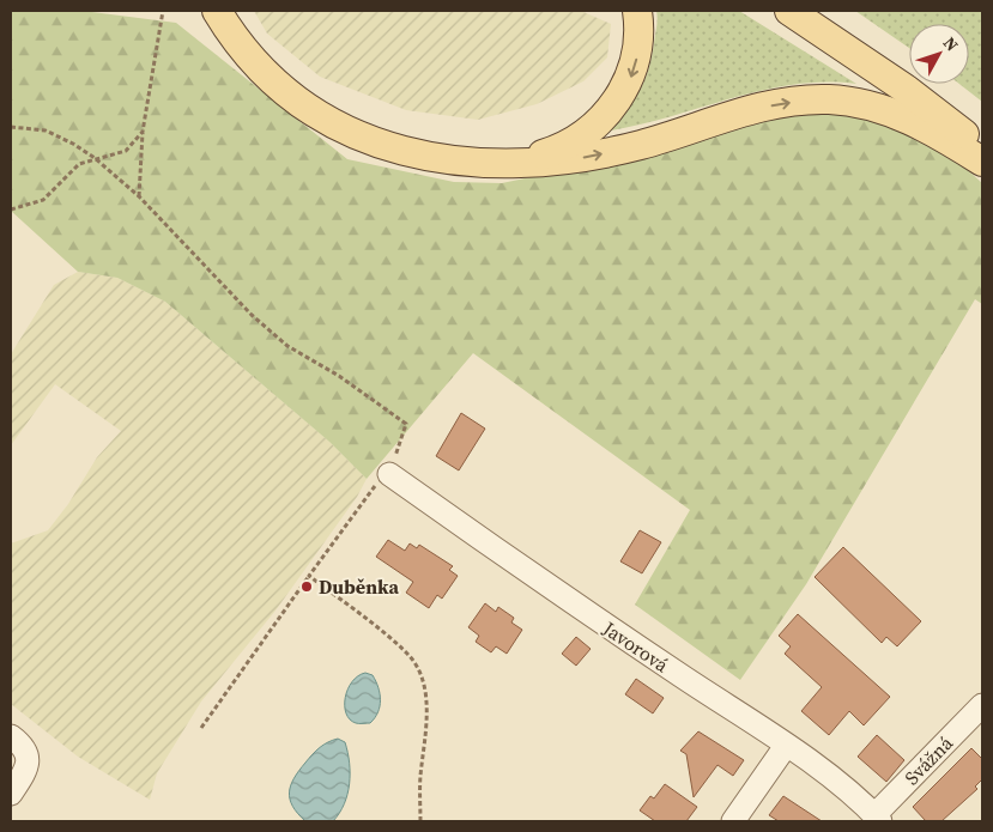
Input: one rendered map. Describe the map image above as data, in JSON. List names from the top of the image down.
{
  "streets": {
    "street": ["Javorová", "Svážná"]
  },
  "crossings": [
    ["Javorová", "Svážná"]
  ],
  "places": ["Duběnka"],
  "north": "top right"
}
